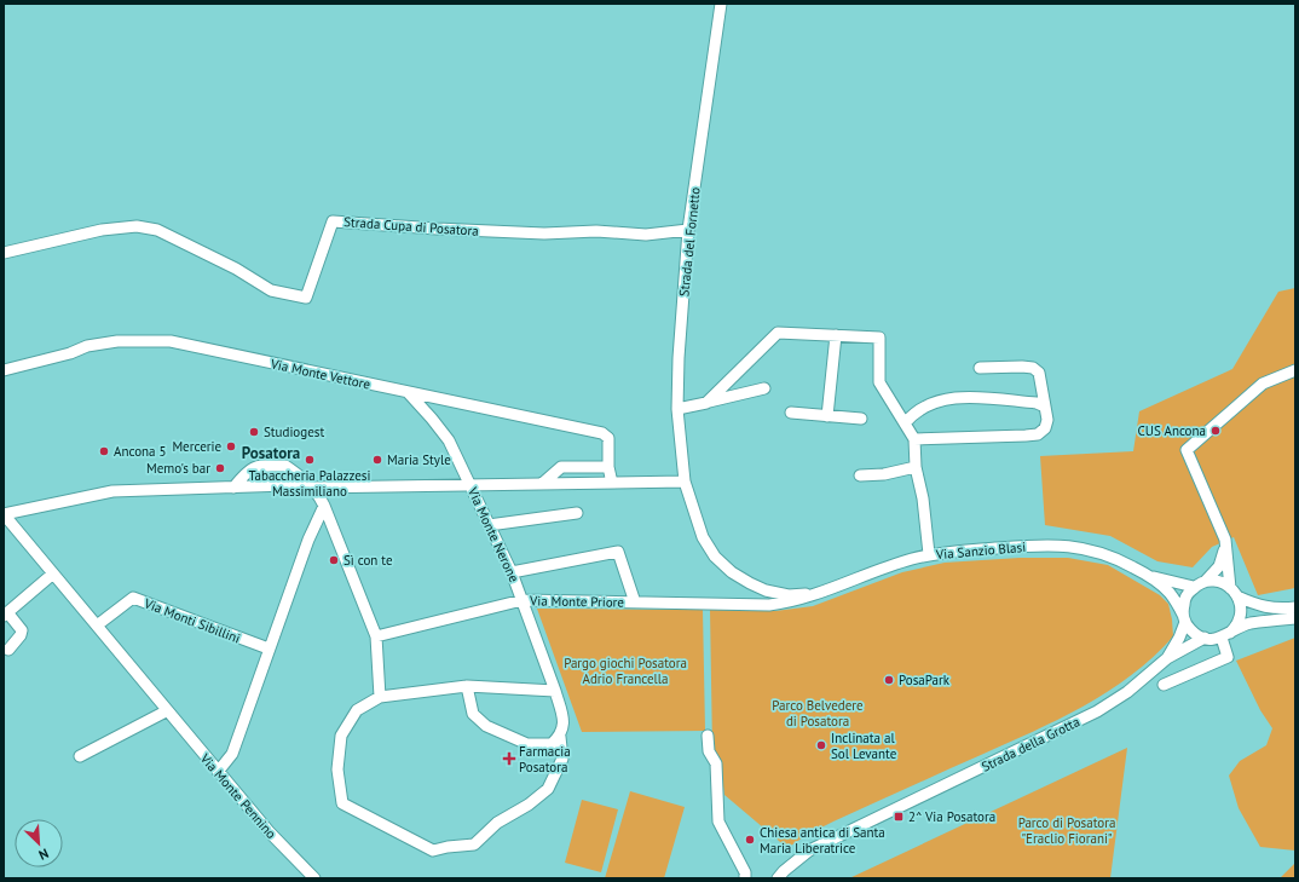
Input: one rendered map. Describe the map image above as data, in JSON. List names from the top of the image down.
{
  "streets": {
    "street": [
      "Strada Cupa di Posatora",
      "Strada del Fornetto",
      "Via Monte Vettore",
      "Via Monte Nerone",
      "Via Sanzio Blasi",
      "Via Monte Priore",
      "Via Monti Sibillini",
      "Strada della Grotta",
      "Via Monte Pennino"
    ]
  },
  "crossings": [
    ["Strada Cupa di Posatora", "Strada del Fornetto"],
    ["Strada del Fornetto", "Via Sanzio Blasi"],
    ["Via Monte Vettore", "Via Monte Nerone"],
    ["Via Monte Nerone", "Via Monte Priore"],
    ["Via Sanzio Blasi", "Via Monte Priore"],
    ["Via Sanzio Blasi", "Strada della Grotta"],
    ["Via Monti Sibillini", "Via Monte Pennino"]
  ],
  "districts": ["Posatora"],
  "parks": ["Pargo giochi Posatora Adrio Francella", "Parco Belvedere di Posatora", "Parco di Posatora \"Eraclio Fiorani\""],
  "places": {
    "other": [
      "CUS Ancona",
      "Studiogest",
      "Mercerie",
      "Ancona 5",
      "Tabaccheria Palazzesi Massimiliano",
      "Maria Style",
      "Memo's bar",
      "Sì con te",
      "PosaPark",
      "Inclinata al Sol Levante",
      "Chiesa antica di Santa Maria Liberatrice"
    ],
    "health": ["Farmacia Posatora"],
    "transit": ["2^ Via Posatora"]
  },
  "north": "bottom right"
}
